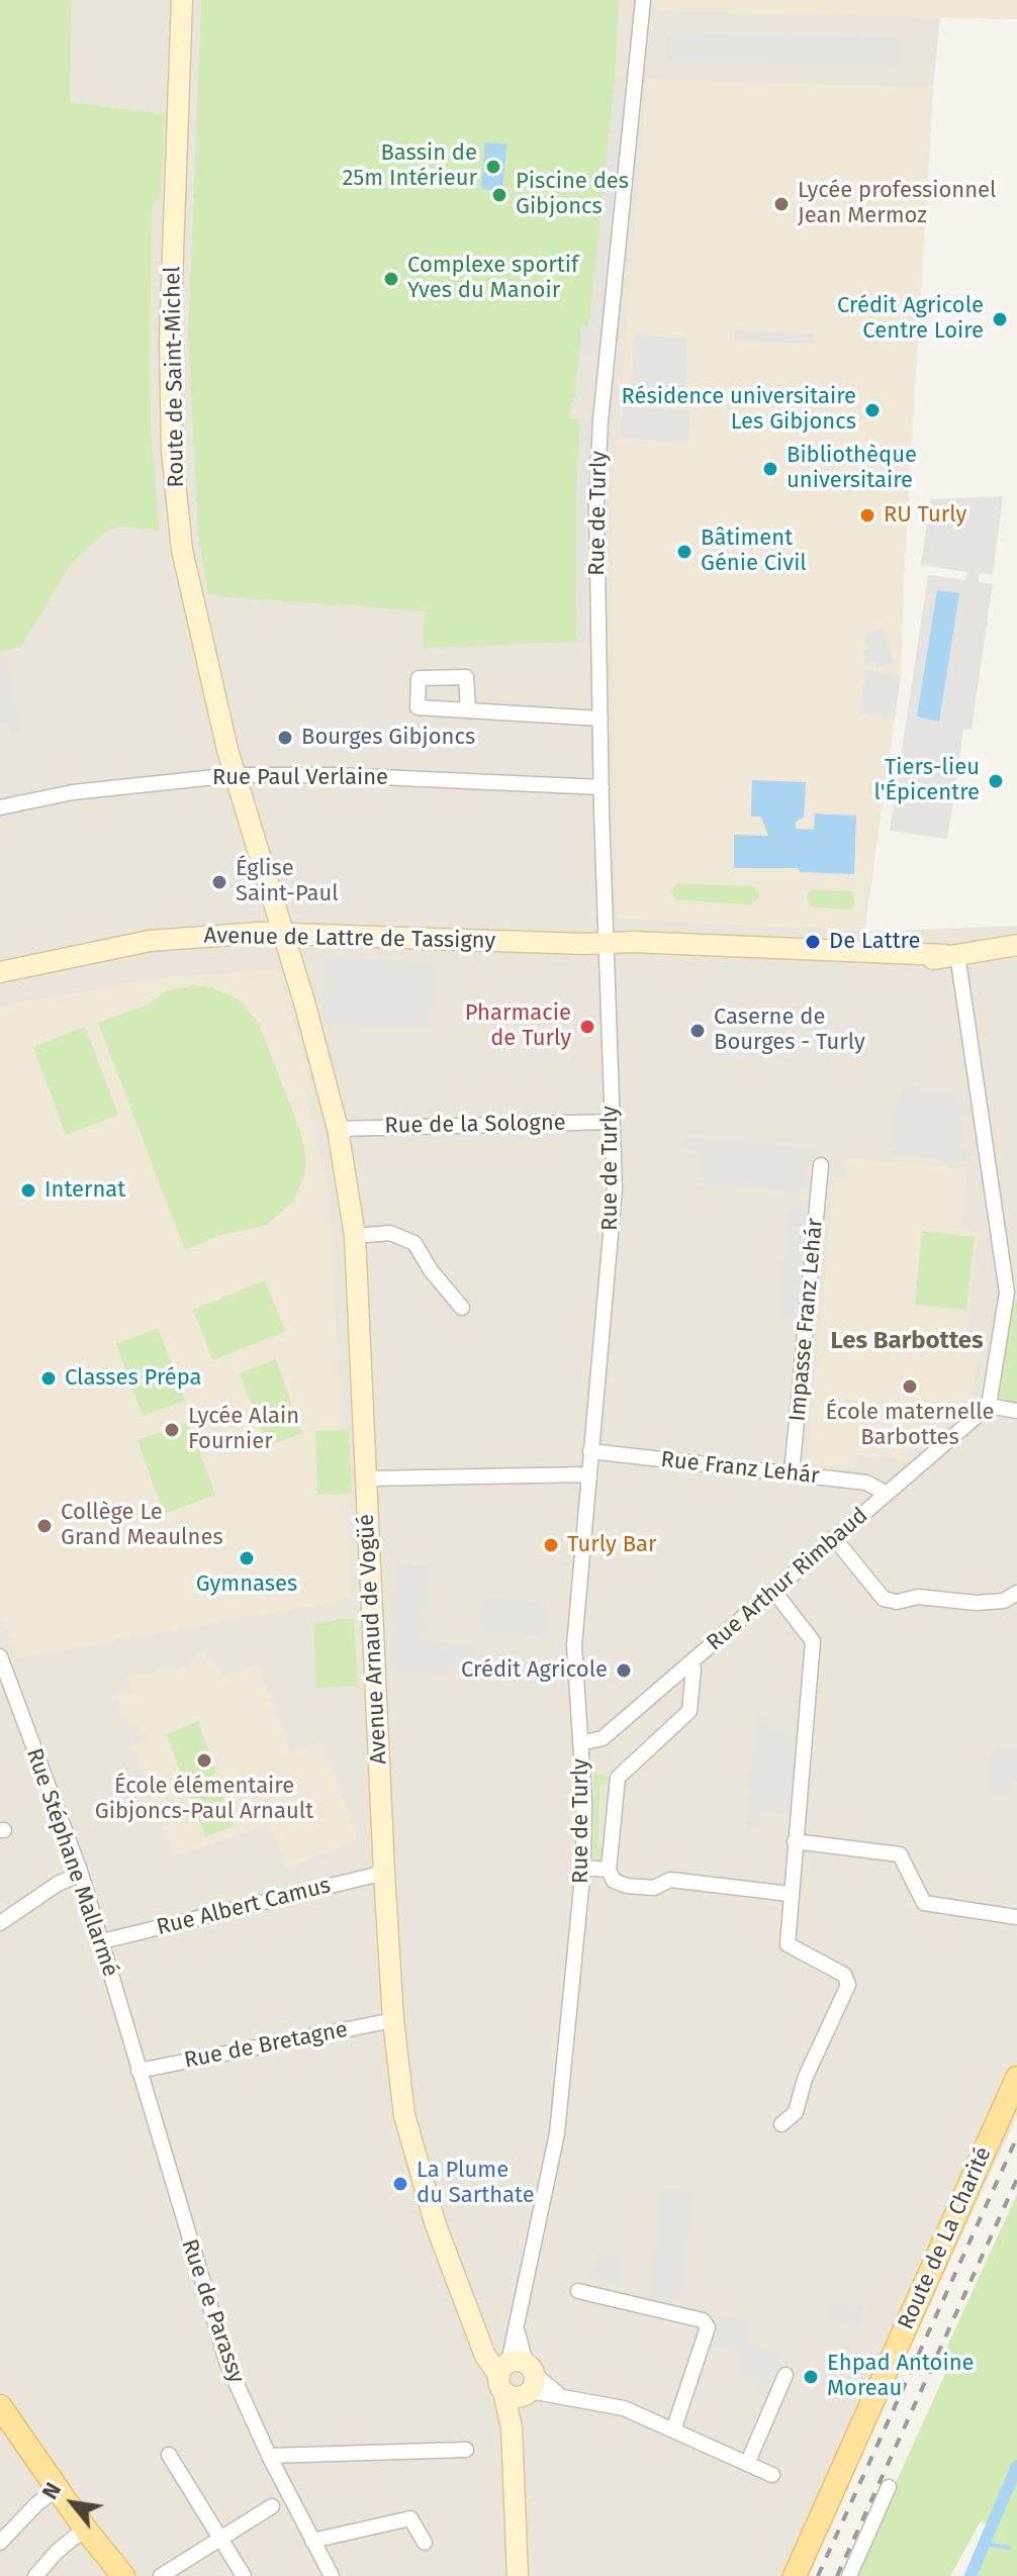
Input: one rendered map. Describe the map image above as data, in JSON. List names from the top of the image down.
{
  "streets": {
    "main road": ["Route de La Charité"],
    "street": [
      "Route de Saint-Michel",
      "Rue de Turly",
      "Rue Paul Verlaine",
      "Avenue de Lattre de Tassigny",
      "Rue de la Sologne",
      "Impasse Franz Lehár",
      "Rue Franz Lehár",
      "Rue Arthur Rimbaud",
      "Avenue Arnaud de Vogüé",
      "Rue Stéphane Mallarmé",
      "Rue Albert Camus",
      "Rue de Bretagne",
      "Rue de Parassy"
    ]
  },
  "crossings": [
    ["Route de Saint-Michel", "Rue Paul Verlaine"],
    ["Route de Saint-Michel", "Avenue de Lattre de Tassigny"],
    ["Route de Saint-Michel", "Avenue Arnaud de Vogüé"],
    ["Rue de Turly", "Rue Paul Verlaine"],
    ["Rue de Turly", "Avenue de Lattre de Tassigny"],
    ["Rue de Turly", "Rue de la Sologne"],
    ["Rue de Turly", "Rue Franz Lehár"],
    ["Rue de Turly", "Rue Arthur Rimbaud"],
    ["Rue de Turly", "Avenue Arnaud de Vogüé"],
    ["Avenue de Lattre de Tassigny", "Avenue Arnaud de Vogüé"],
    ["Rue de la Sologne", "Avenue Arnaud de Vogüé"],
    ["Impasse Franz Lehár", "Rue Franz Lehár"],
    ["Rue Franz Lehár", "Rue Arthur Rimbaud"],
    ["Avenue Arnaud de Vogüé", "Rue Albert Camus"],
    ["Avenue Arnaud de Vogüé", "Rue de Bretagne"],
    ["Rue Stéphane Mallarmé", "Rue Albert Camus"],
    ["Rue Stéphane Mallarmé", "Rue de Bretagne"],
    ["Rue Stéphane Mallarmé", "Rue de Parassy"],
    ["Rue de Bretagne", "Rue de Parassy"]
  ],
  "districts": ["Les Barbottes"],
  "places": [
    "Bassin de 25m Intérieur",
    "Piscine des Gibjoncs",
    "Lycée professionnel Jean Mermoz",
    "Complexe sportif Yves du Manoir",
    "Crédit Agricole Centre Loire",
    "Résidence universitaire Les Gibjoncs",
    "Bibliothèque universitaire",
    "RU Turly",
    "Bâtiment Génie Civil",
    "Bourges Gibjoncs",
    "Tiers-lieu l'Épicentre",
    "Église Saint-Paul",
    "De Lattre",
    "Pharmacie de Turly",
    "Caserne de Bourges - Turly",
    "Internat",
    "Classes Prépa",
    "École maternelle Barbottes",
    "Lycée Alain Fournier",
    "Collège Le Grand Meaulnes",
    "Turly Bar",
    "Gymnases",
    "Crédit Agricole",
    "École élémentaire Gibjoncs-Paul Arnault",
    "La Plume du Sarthate",
    "Ehpad Antoine Moreau"
  ],
  "north": "top left"
}
